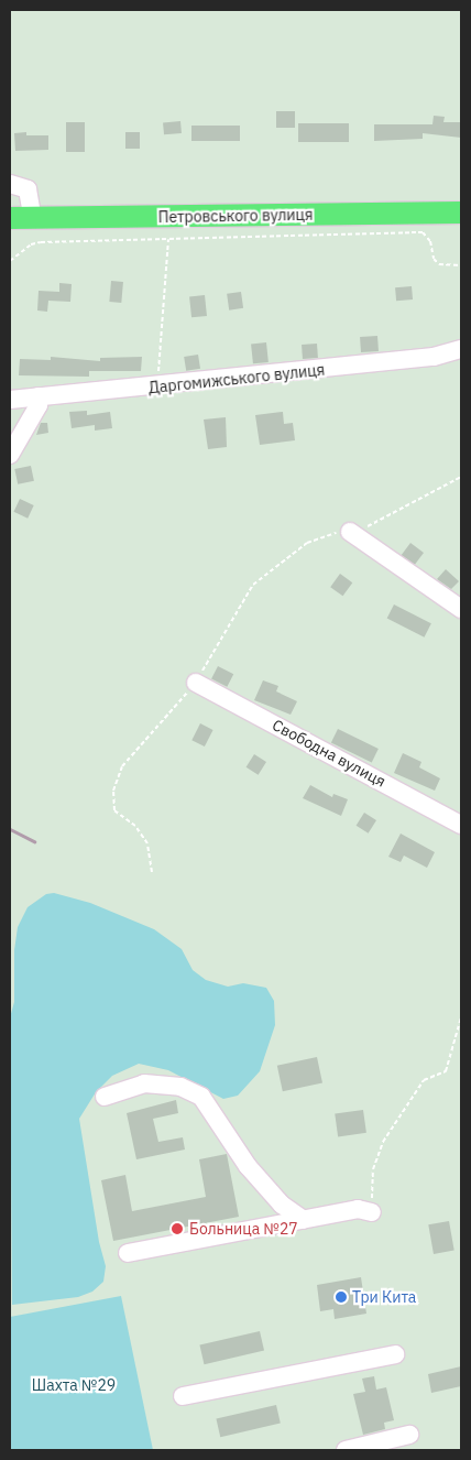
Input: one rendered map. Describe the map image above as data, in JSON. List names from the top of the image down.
{
  "streets": {
    "main road": ["Петровського вулиця"],
    "street": ["Даргомижського вулиця", "Свободна вулиця"]
  },
  "parks": ["Шахта №29"],
  "places": ["Больница №27", "Три Кита"]
}
